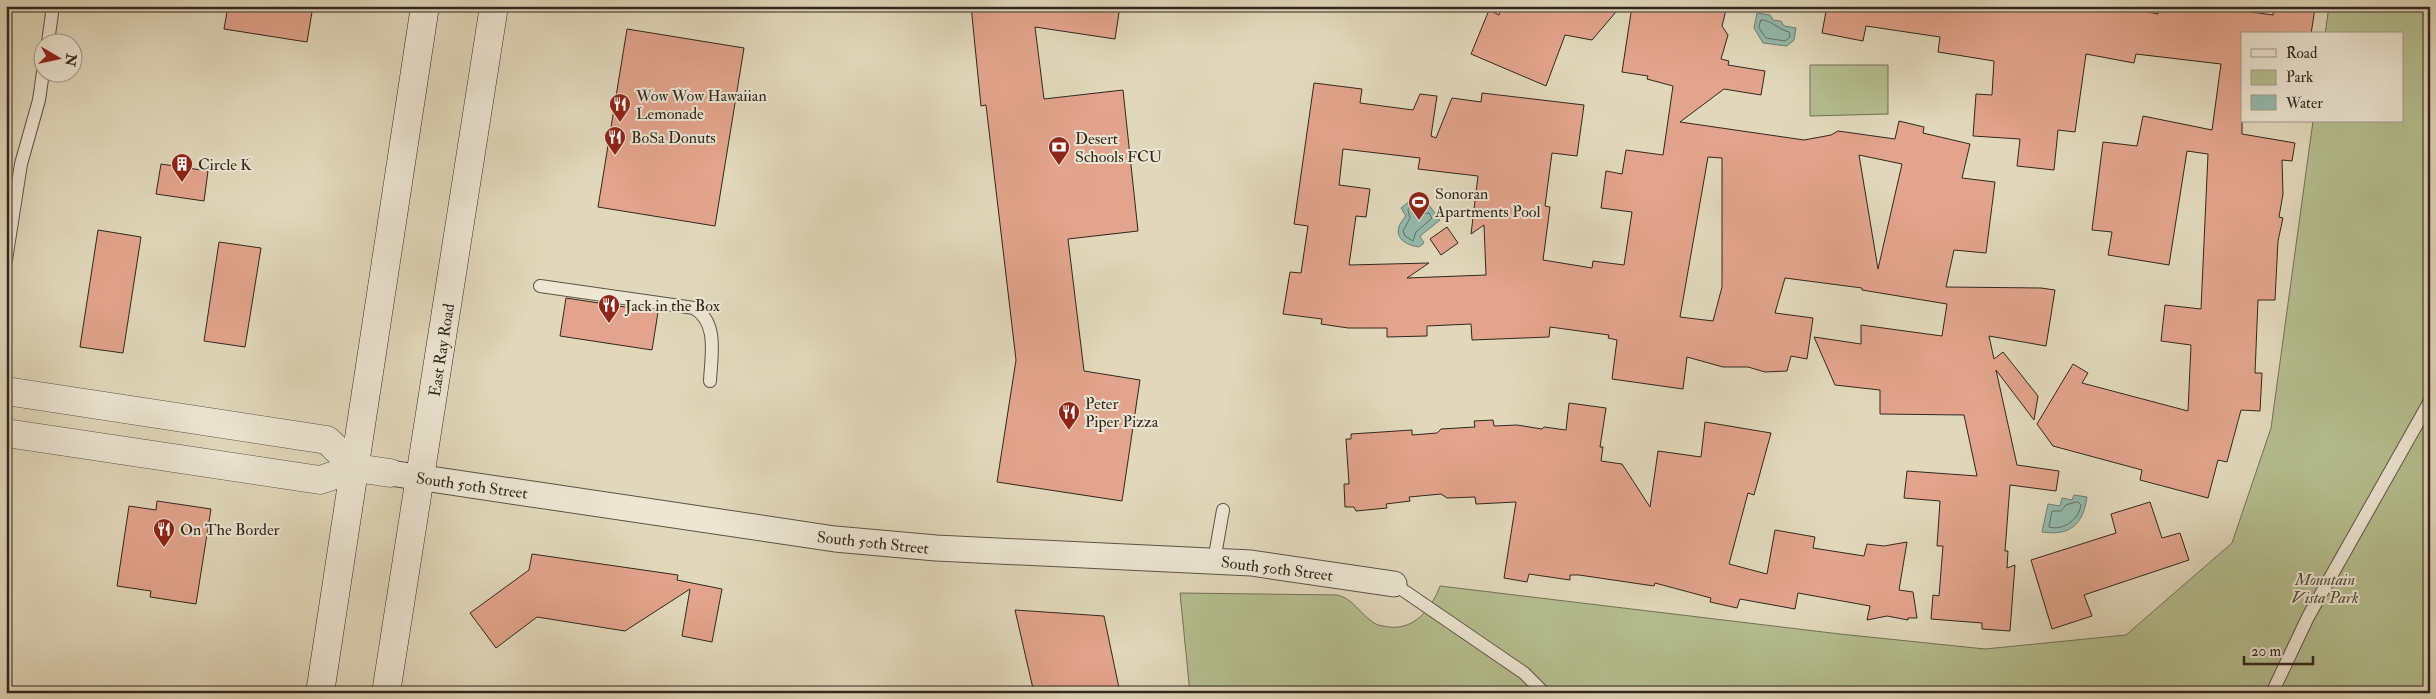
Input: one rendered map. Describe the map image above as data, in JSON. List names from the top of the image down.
{
  "streets": {
    "main road": ["East Ray Road", "South 50th Street"]
  },
  "crossings": [
    ["East Ray Road", "South 50th Street"]
  ],
  "parks": ["Mountain Vista Park"],
  "places": {
    "restaurant": [
      "Wow Wow Hawaiian Lemonade",
      "BoSa Donuts",
      "Jack in the Box",
      "Peter Piper Pizza",
      "On The Border"
    ],
    "bank": ["Desert Schools FCU"],
    "building": ["Circle K"],
    "sports": ["Sonoran Apartments Pool"]
  },
  "legend": ["Road", "Park", "Water"],
  "scale_bar": "20 m",
  "north": "right"
}
